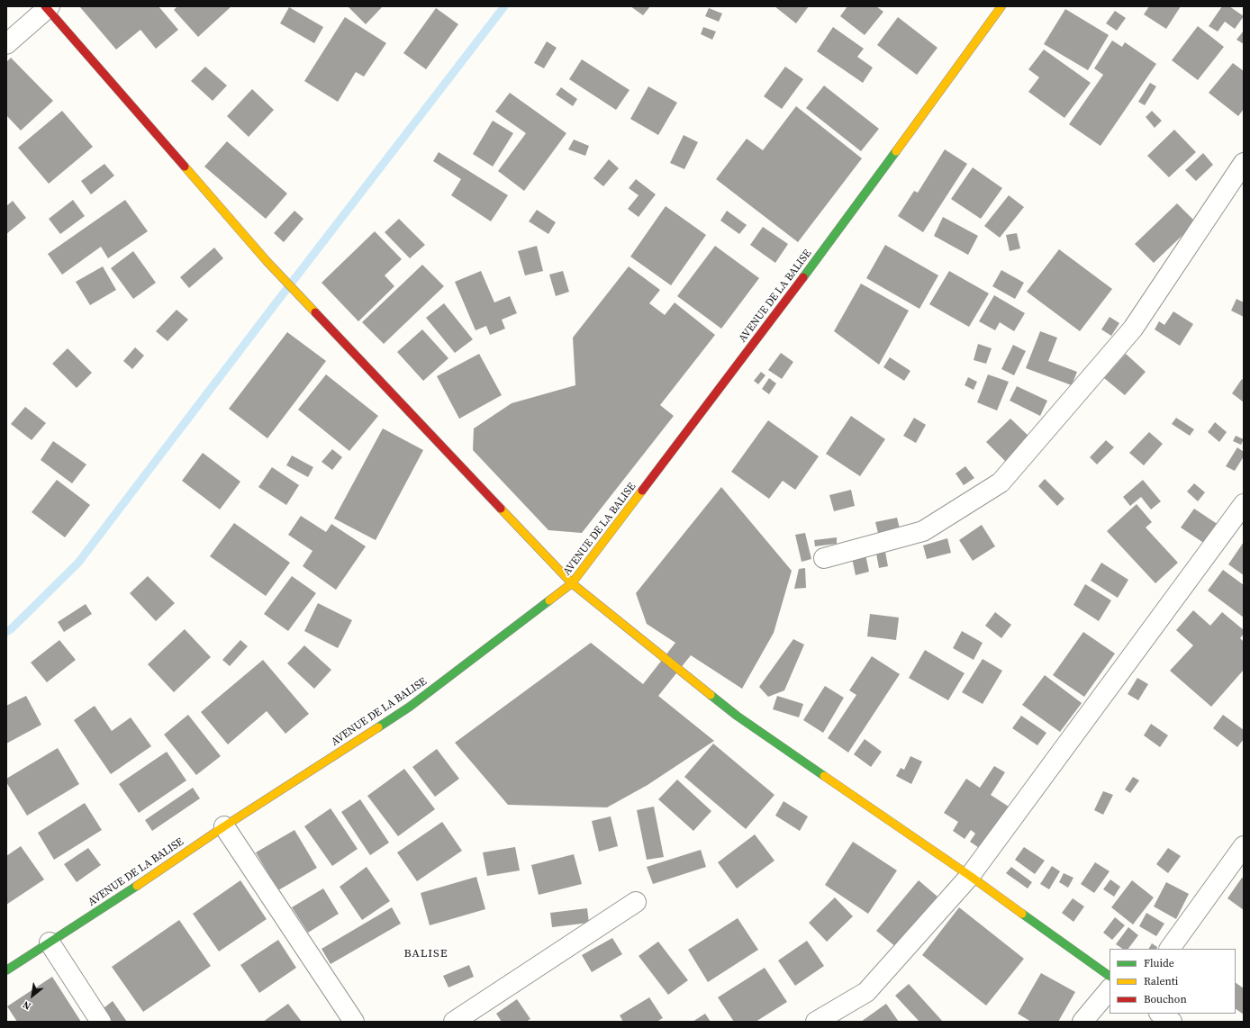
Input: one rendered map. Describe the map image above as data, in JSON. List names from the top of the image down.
{
  "streets": {
    "street": ["AVENUE DE LA BALISE"]
  },
  "districts": ["BALISE"],
  "legend": ["Fluide", "Ralenti", "Bouchon"],
  "north": "bottom left"
}
